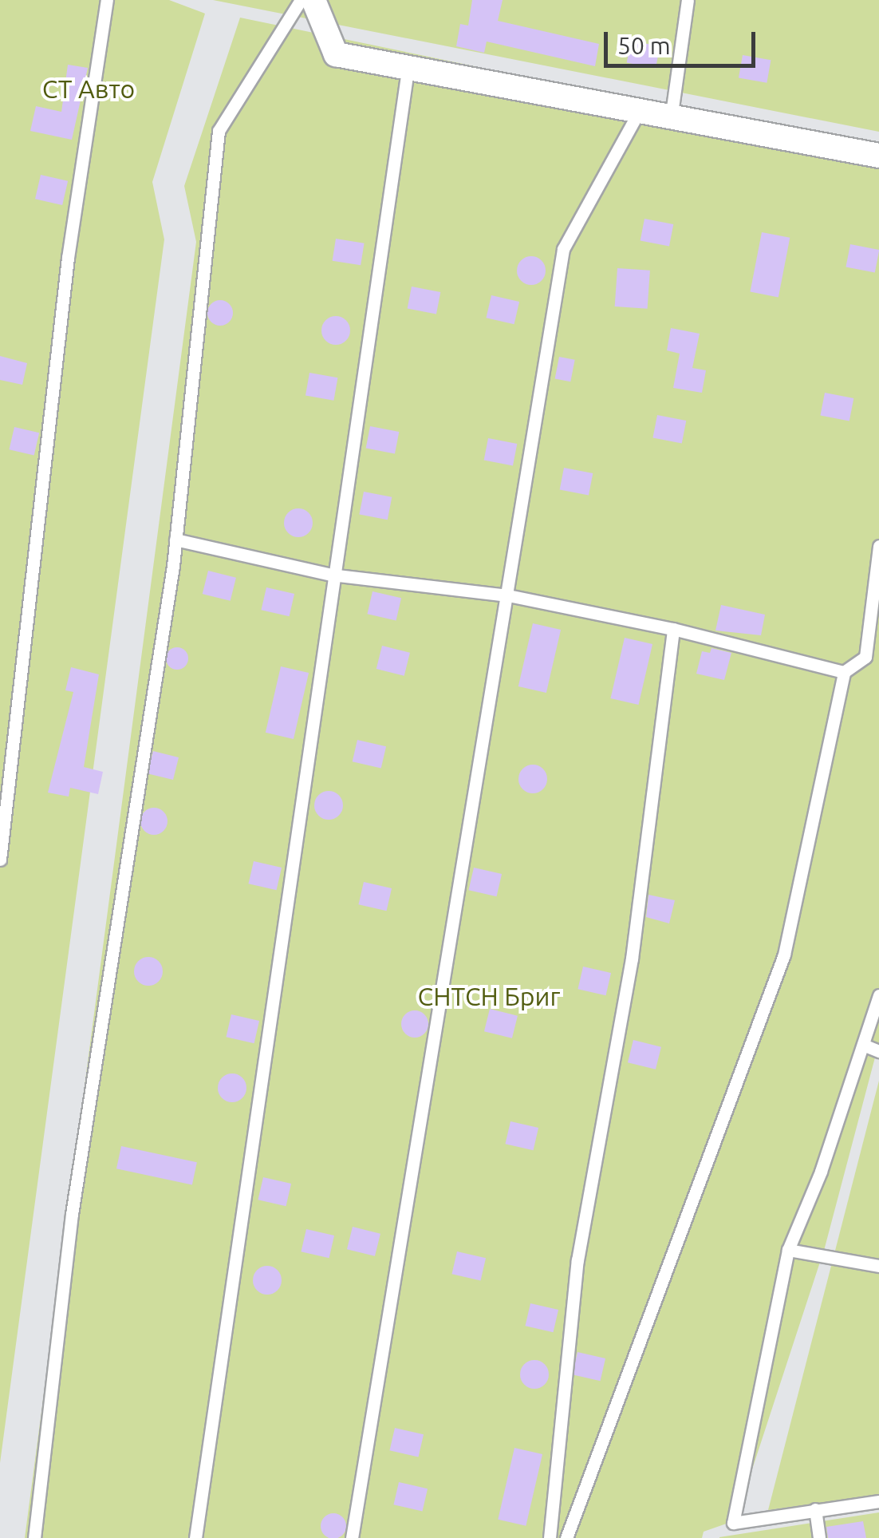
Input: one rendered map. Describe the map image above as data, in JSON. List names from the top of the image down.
{
  "parks": ["СТ Авто", "СНТСН Бриг"],
  "scale_bar": "50 m"
}
